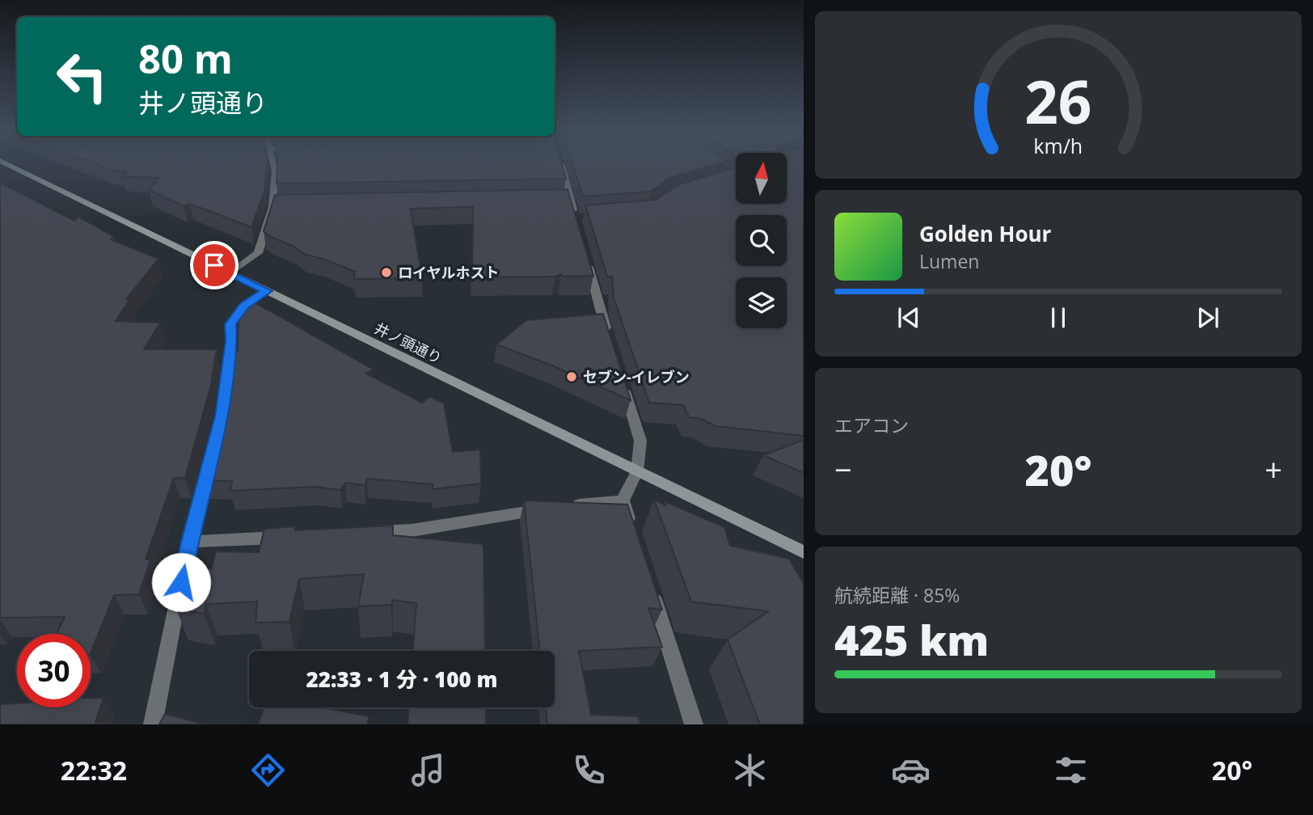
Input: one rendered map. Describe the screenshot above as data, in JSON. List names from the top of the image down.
{
  "streets": {
    "main road": ["井ノ頭通り"]
  },
  "places": ["ロイヤルホスト", "セブン-イレブン"],
  "north": "top",
  "page": {
    "turn": ["80 m", "井ノ頭通り"],
    "song": ["Golden Hour", "Lumen"],
    "tile": [
      "エアコン",
      ["航続距離 · 85%", "425 km"]
    ],
    "heat": ["−", "20°", "+"],
    "limit": "30",
    "trip": "22:33 · 1 分 · 100 m",
    "tabs": ["22:32", "20°"],
    "gauge": ["26", "km/h"]
  }
}
